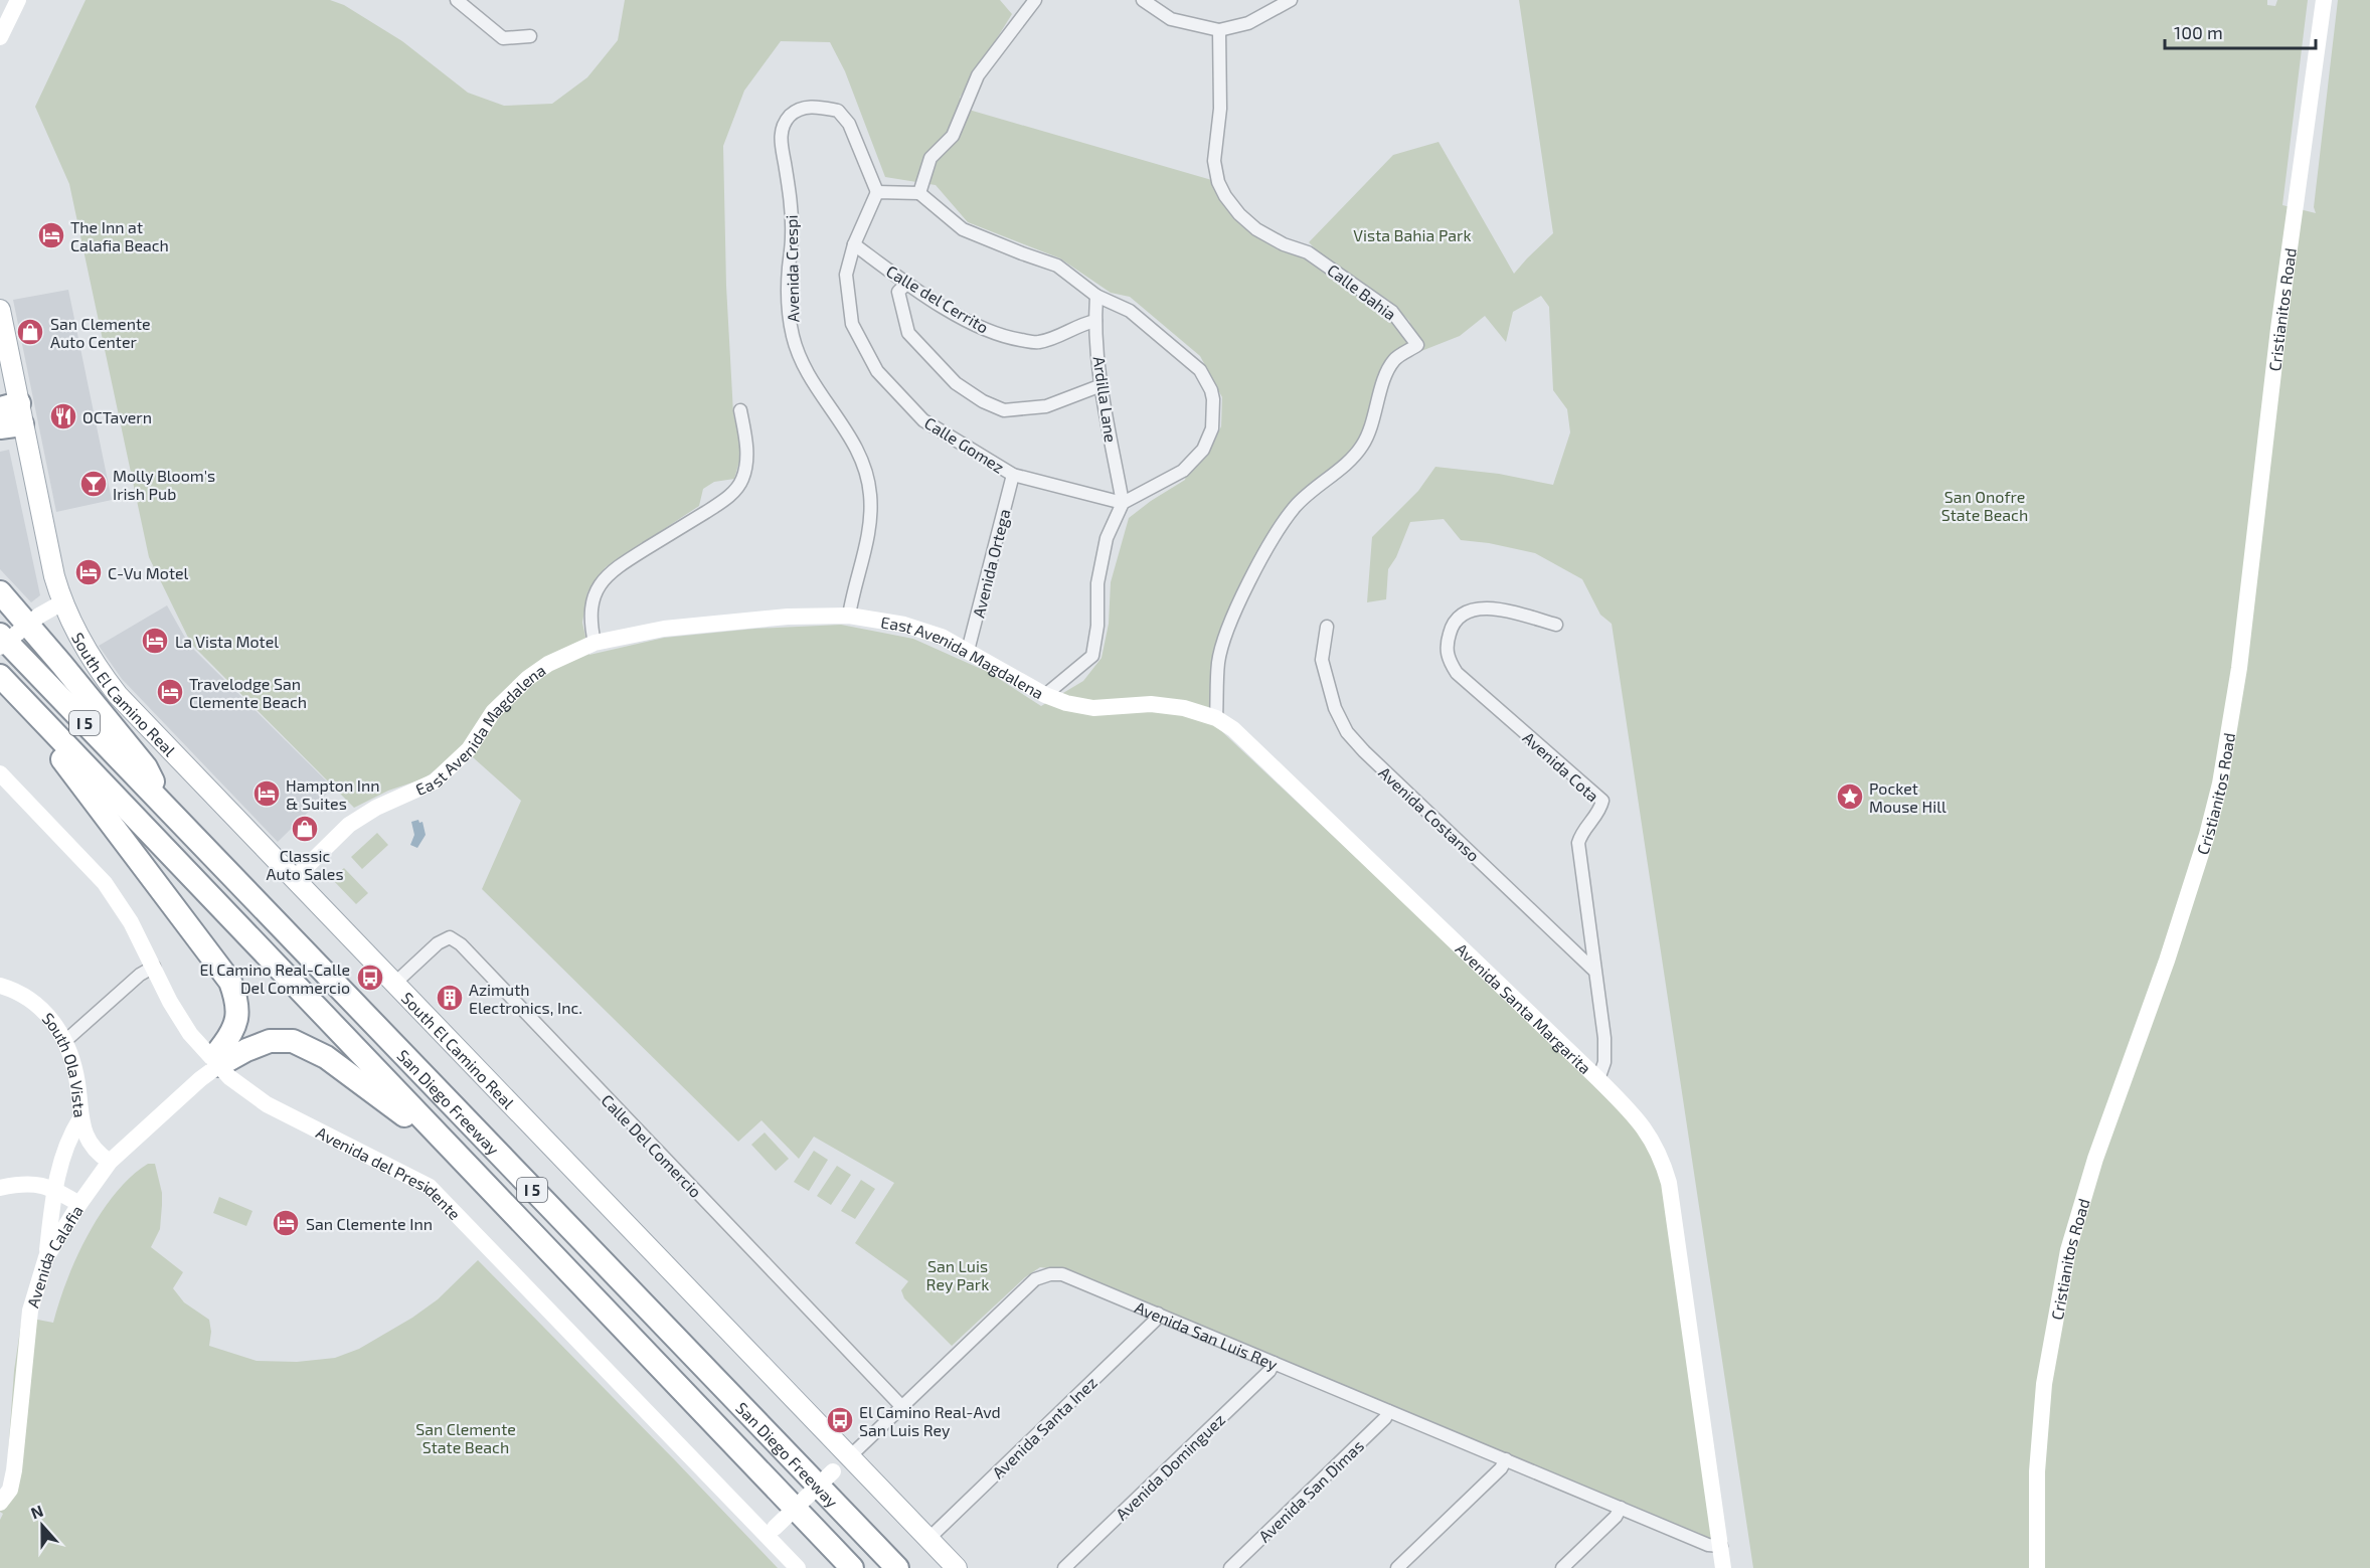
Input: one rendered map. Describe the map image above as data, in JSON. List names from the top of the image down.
{
  "streets": {
    "highway": ["I 5", "San Diego Freeway"],
    "main road": ["South El Camino Real"],
    "street": [
      "Avenida Crespi",
      "Calle Bahia",
      "Calle del Cerrito",
      "Cristianitos Road",
      "Ardilla Lane",
      "Calle Gomez",
      "Avenida Ortega",
      "East Avenida Magdalena",
      "Avenida Cota",
      "Avenida Costanso",
      "Avenida Santa Margarita",
      "South Ola Vista",
      "Calle Del Comercio",
      "Avenida del Presidente",
      "Avenida Calafia",
      "Avenida San Luis Rey",
      "Avenida Santa Inez",
      "Avenida Dominguez",
      "Avenida San Dimas"
    ]
  },
  "crossings": [
    ["Avenida Crespi", "Calle Gomez"],
    ["Avenida Crespi", "East Avenida Magdalena"],
    ["Calle Bahia", "Avenida Santa Margarita"],
    ["Calle del Cerrito", "Ardilla Lane"],
    ["Calle del Cerrito", "Calle Gomez"],
    ["Ardilla Lane", "Calle Gomez"],
    ["Ardilla Lane", "East Avenida Magdalena"],
    ["Calle Gomez", "Avenida Ortega"],
    ["Calle Gomez", "East Avenida Magdalena"],
    ["Avenida Ortega", "East Avenida Magdalena"],
    ["East Avenida Magdalena", "South El Camino Real"],
    ["East Avenida Magdalena", "Avenida Santa Margarita"],
    ["South El Camino Real", "Calle Del Comercio"],
    ["South El Camino Real", "Avenida San Luis Rey"],
    ["South El Camino Real", "Avenida Santa Inez"],
    ["Avenida Cota", "Avenida Costanso"],
    ["Avenida Cota", "Avenida Santa Margarita"],
    ["Avenida Santa Margarita", "Avenida San Luis Rey"],
    ["South Ola Vista", "Avenida Calafia"],
    ["Calle Del Comercio", "Avenida San Luis Rey"],
    ["Avenida del Presidente", "Avenida Calafia"],
    ["Avenida del Presidente", "Avenida San Luis Rey"],
    ["Avenida San Luis Rey", "Avenida Santa Inez"],
    ["Avenida San Luis Rey", "Avenida Dominguez"],
    ["Avenida San Luis Rey", "Avenida San Dimas"]
  ],
  "parks": [
    "Vista Bahia Park",
    "San Onofre State Beach",
    "San Luis Rey Park",
    "San Clemente State Beach"
  ],
  "places": {
    "hotel": [
      "The Inn at Calafia Beach",
      "C-Vu Motel",
      "La Vista Motel",
      "Travelodge San Clemente Beach",
      "Hampton Inn & Suites",
      "San Clemente Inn"
    ],
    "shop": ["San Clemente Auto Center", "Classic Auto Sales"],
    "restaurant": ["OCTavern"],
    "bar": ["Molly Bloom's Irish Pub"],
    "place": ["Pocket Mouse Hill"],
    "bus stop": ["El Camino Real-Calle Del Commercio", "El Camino Real-Avd San Luis Rey"],
    "building": ["Azimuth Electronics, Inc."]
  },
  "scale_bar": "100 m",
  "north": "top"
}
